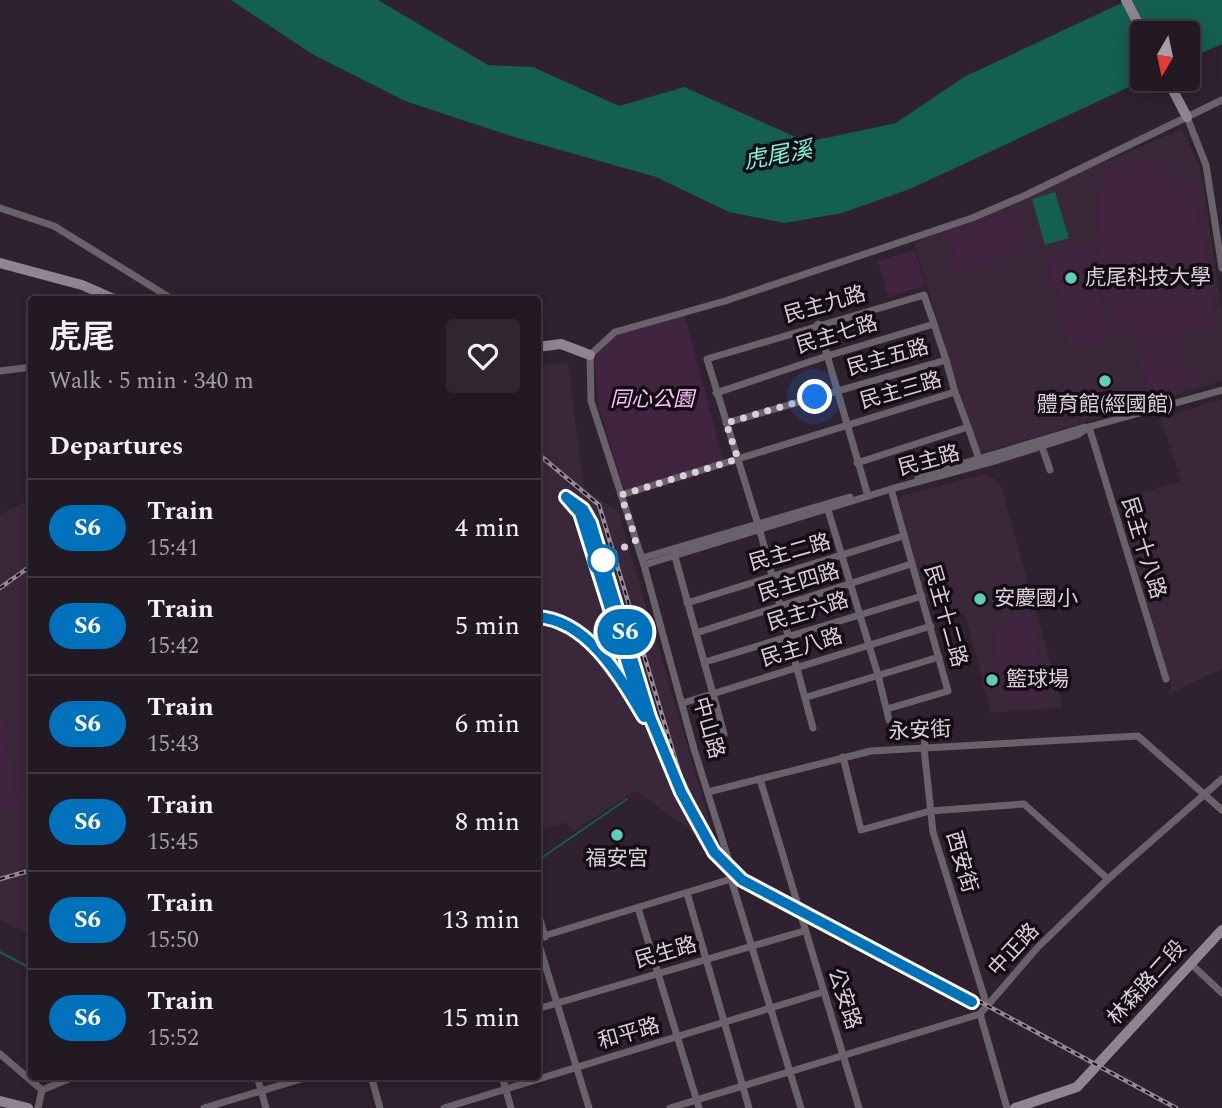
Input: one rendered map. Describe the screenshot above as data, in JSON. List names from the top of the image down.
{
  "streets": {
    "street": [
      "民主九路",
      "民主七路",
      "民主五路",
      "民主三路",
      "民主路",
      "民主十八路",
      "民主二路",
      "民主四路",
      "民主六路",
      "民主十二路",
      "民主八路",
      "中山路",
      "永安街",
      "西安街",
      "中正路",
      "民生路",
      "林森路二段",
      "公安路",
      "和平路"
    ]
  },
  "crossings": [
    ["民主九路", "民主七路"],
    ["民主五路", "民主三路"],
    ["民主三路", "民主路"],
    ["民主三路", "中山路"],
    ["民主路", "民主十八路"],
    ["民主路", "民主十二路"],
    ["民主路", "中山路"],
    ["民主二路", "民主十二路"],
    ["民主四路", "民主十二路"],
    ["民主六路", "民主十二路"],
    ["民主十二路", "民主八路"],
    ["民主八路", "中山路"],
    ["中山路", "永安街"],
    ["中山路", "民生路"],
    ["中山路", "和平路"],
    ["永安街", "西安街"],
    ["永安街", "中正路"],
    ["永安街", "公安路"],
    ["西安街", "中正路"],
    ["民生路", "公安路"],
    ["公安路", "和平路"]
  ],
  "water": ["虎尾溪"],
  "parks": ["同心公園"],
  "places": [
    "虎尾科技大學",
    "體育館(經國館)",
    "安慶國小",
    "籃球場",
    "福安宮"
  ],
  "north": "bottom",
  "page": {
    "on_map": "S6",
    "heading": [
      ["虎尾", "Walk · 5 min · 340 m"],
      "Departures"
    ],
    "list": [
      {
        "mark": "S6",
        "name": "Train",
        "note": "15:41",
        "value": "4 min"
      },
      {
        "mark": "S6",
        "name": "Train",
        "note": "15:42",
        "value": "5 min"
      },
      {
        "mark": "S6",
        "name": "Train",
        "note": "15:43",
        "value": "6 min"
      },
      {
        "mark": "S6",
        "name": "Train",
        "note": "15:45",
        "value": "8 min"
      },
      {
        "mark": "S6",
        "name": "Train",
        "note": "15:50",
        "value": "13 min"
      },
      {
        "mark": "S6",
        "name": "Train",
        "note": "15:52",
        "value": "15 min"
      }
    ]
  }
}
